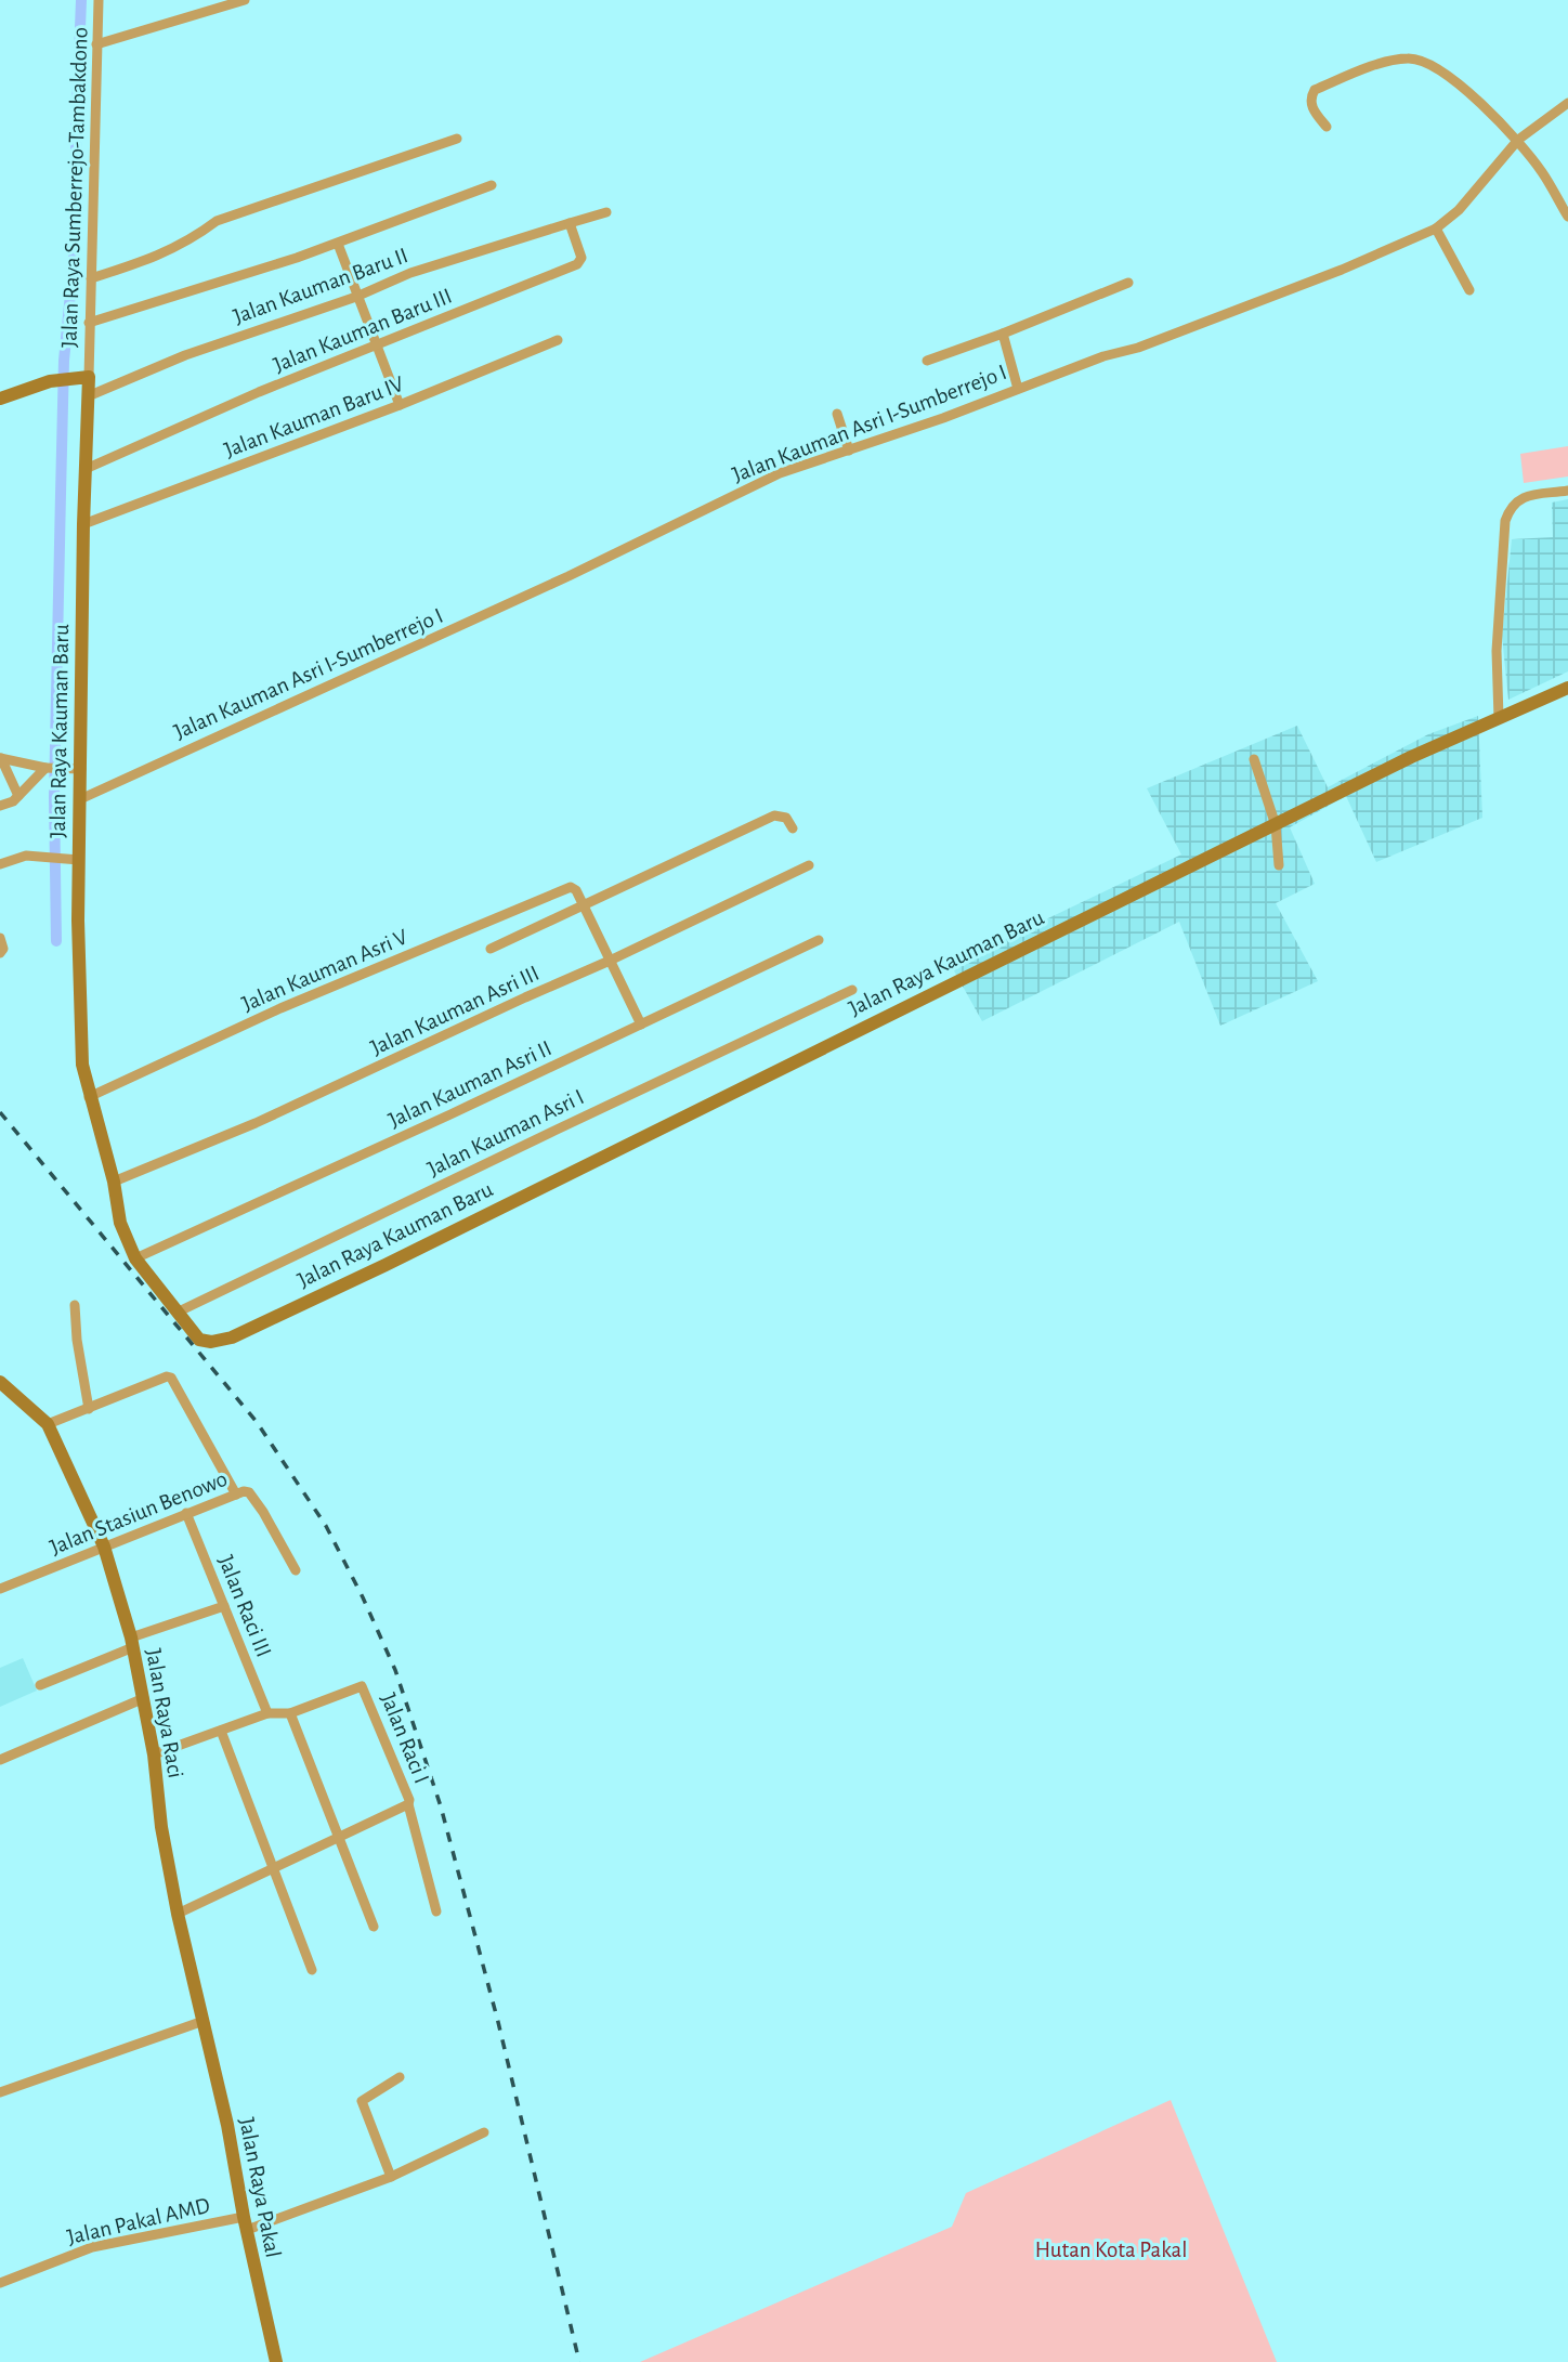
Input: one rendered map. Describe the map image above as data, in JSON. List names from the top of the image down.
{
  "streets": {
    "street": [
      "Jalan Raya Sumberrejo-Tambakdono",
      "Jalan Kauman Baru II",
      "Jalan Kauman Baru III",
      "Jalan Kauman Baru IV",
      "Jalan Kauman Asri I-Sumberrejo I",
      "Jalan Raya Kauman Baru",
      "Jalan Kauman Asri V",
      "Jalan Kauman Asri III",
      "Jalan Kauman Asri II",
      "Jalan Kauman Asri I",
      "Jalan Stasiun Benowo",
      "Jalan Raci III",
      "Jalan Raya Raci",
      "Jalan Raci I",
      "Jalan Raya Pakal",
      "Jalan Pakal AMD"
    ]
  },
  "crossings": [
    ["Jalan Raya Sumberrejo-Tambakdono", "Jalan Raya Kauman Baru"],
    ["Jalan Kauman Baru II", "Jalan Kauman Baru III"],
    ["Jalan Kauman Baru II", "Jalan Raya Kauman Baru"],
    ["Jalan Kauman Baru III", "Jalan Raya Kauman Baru"],
    ["Jalan Kauman Baru IV", "Jalan Raya Kauman Baru"],
    ["Jalan Kauman Asri I-Sumberrejo I", "Jalan Raya Kauman Baru"],
    ["Jalan Raya Kauman Baru", "Jalan Kauman Asri V"],
    ["Jalan Raya Kauman Baru", "Jalan Kauman Asri III"],
    ["Jalan Raya Kauman Baru", "Jalan Kauman Asri II"],
    ["Jalan Raya Kauman Baru", "Jalan Kauman Asri I"],
    ["Jalan Stasiun Benowo", "Jalan Raci III"],
    ["Jalan Stasiun Benowo", "Jalan Raya Raci"],
    ["Jalan Raci III", "Jalan Raci I"],
    ["Jalan Raya Raci", "Jalan Raci I"],
    ["Jalan Raya Raci", "Jalan Raya Pakal"],
    ["Jalan Raya Pakal", "Jalan Pakal AMD"]
  ],
  "parks": ["Hutan Kota Pakal"]
}
